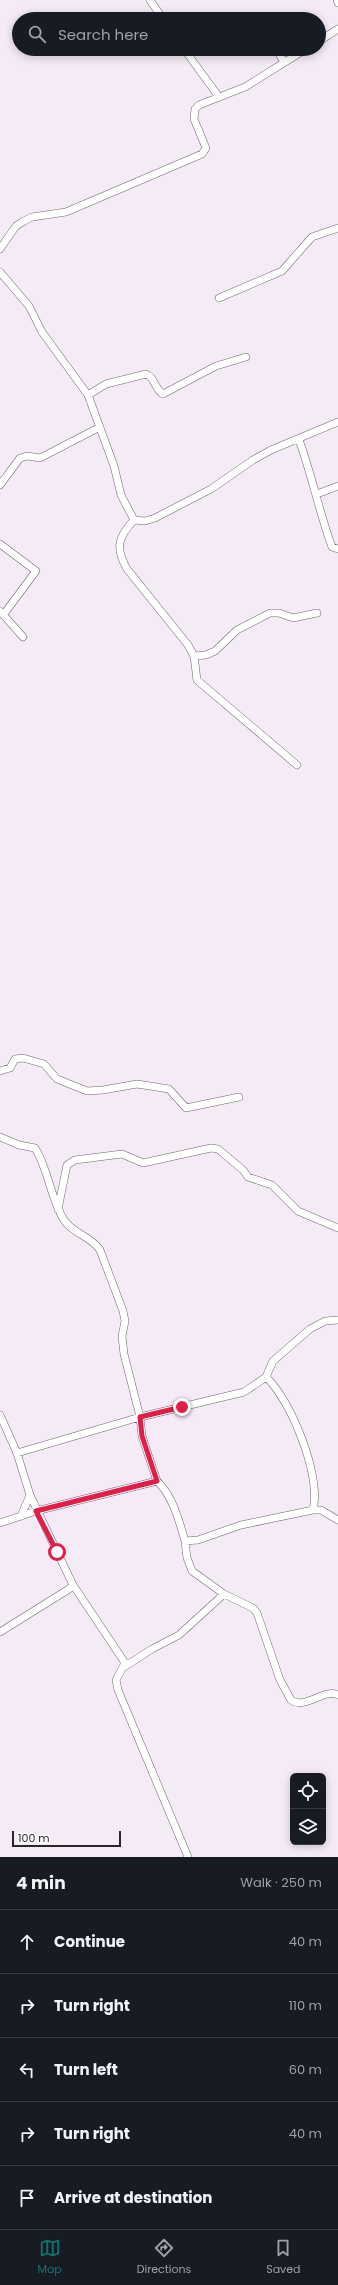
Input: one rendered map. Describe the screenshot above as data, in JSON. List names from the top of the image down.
{
  "scale_bar": "100 m",
  "page": {
    "search": "Search here",
    "scale": "100 m",
    "heading": ["4 min", "Walk · 250 m"],
    "list": [
      ["Continue", "40 m"],
      ["Turn right", "110 m"],
      ["Turn left", "60 m"],
      ["Turn right", "40 m"],
      "Arrive at destination"
    ],
    "nav": ["Map", "Directions", "Saved"]
  }
}
